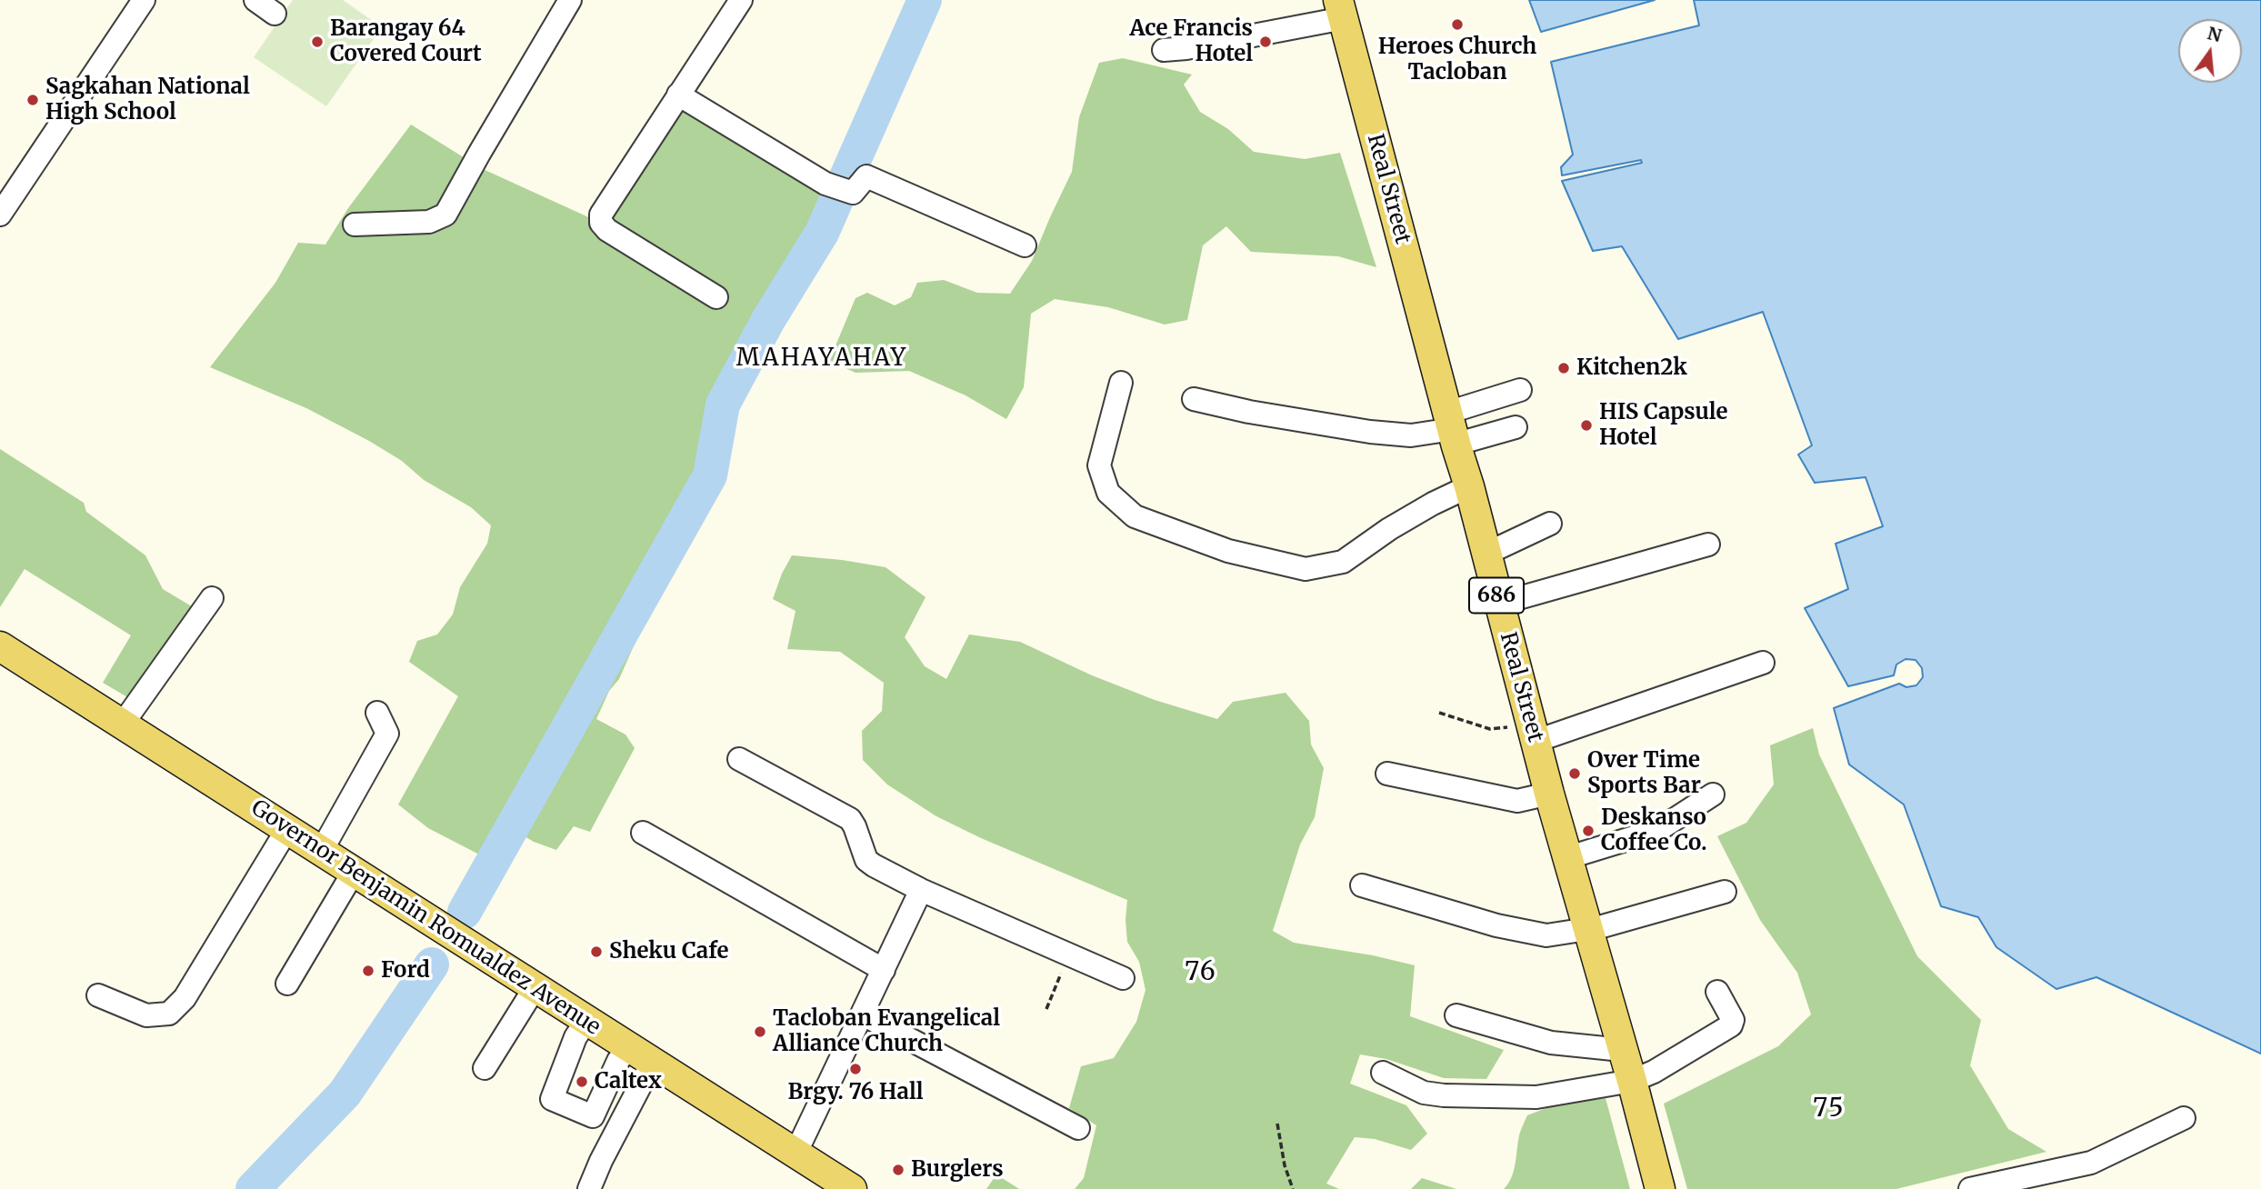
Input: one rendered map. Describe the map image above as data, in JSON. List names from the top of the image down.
{
  "streets": {
    "main road": ["Real Street", "686", "Governor Benjamin Romualdez Avenue"]
  },
  "districts": ["MAHAYAHAY", "76", "75"],
  "places": [
    "Heroes Church Tacloban",
    "Barangay 64 Covered Court",
    "Ace Francis Hotel",
    "Sagkahan National High School",
    "Kitchen2k",
    "HIS Capsule Hotel",
    "Over Time Sports Bar",
    "Deskanso Coffee Co.",
    "Sheku Cafe",
    "Ford",
    "Tacloban Evangelical Alliance Church",
    "Brgy. 76 Hall",
    "Caltex",
    "Burglers"
  ],
  "north": "top"
}
